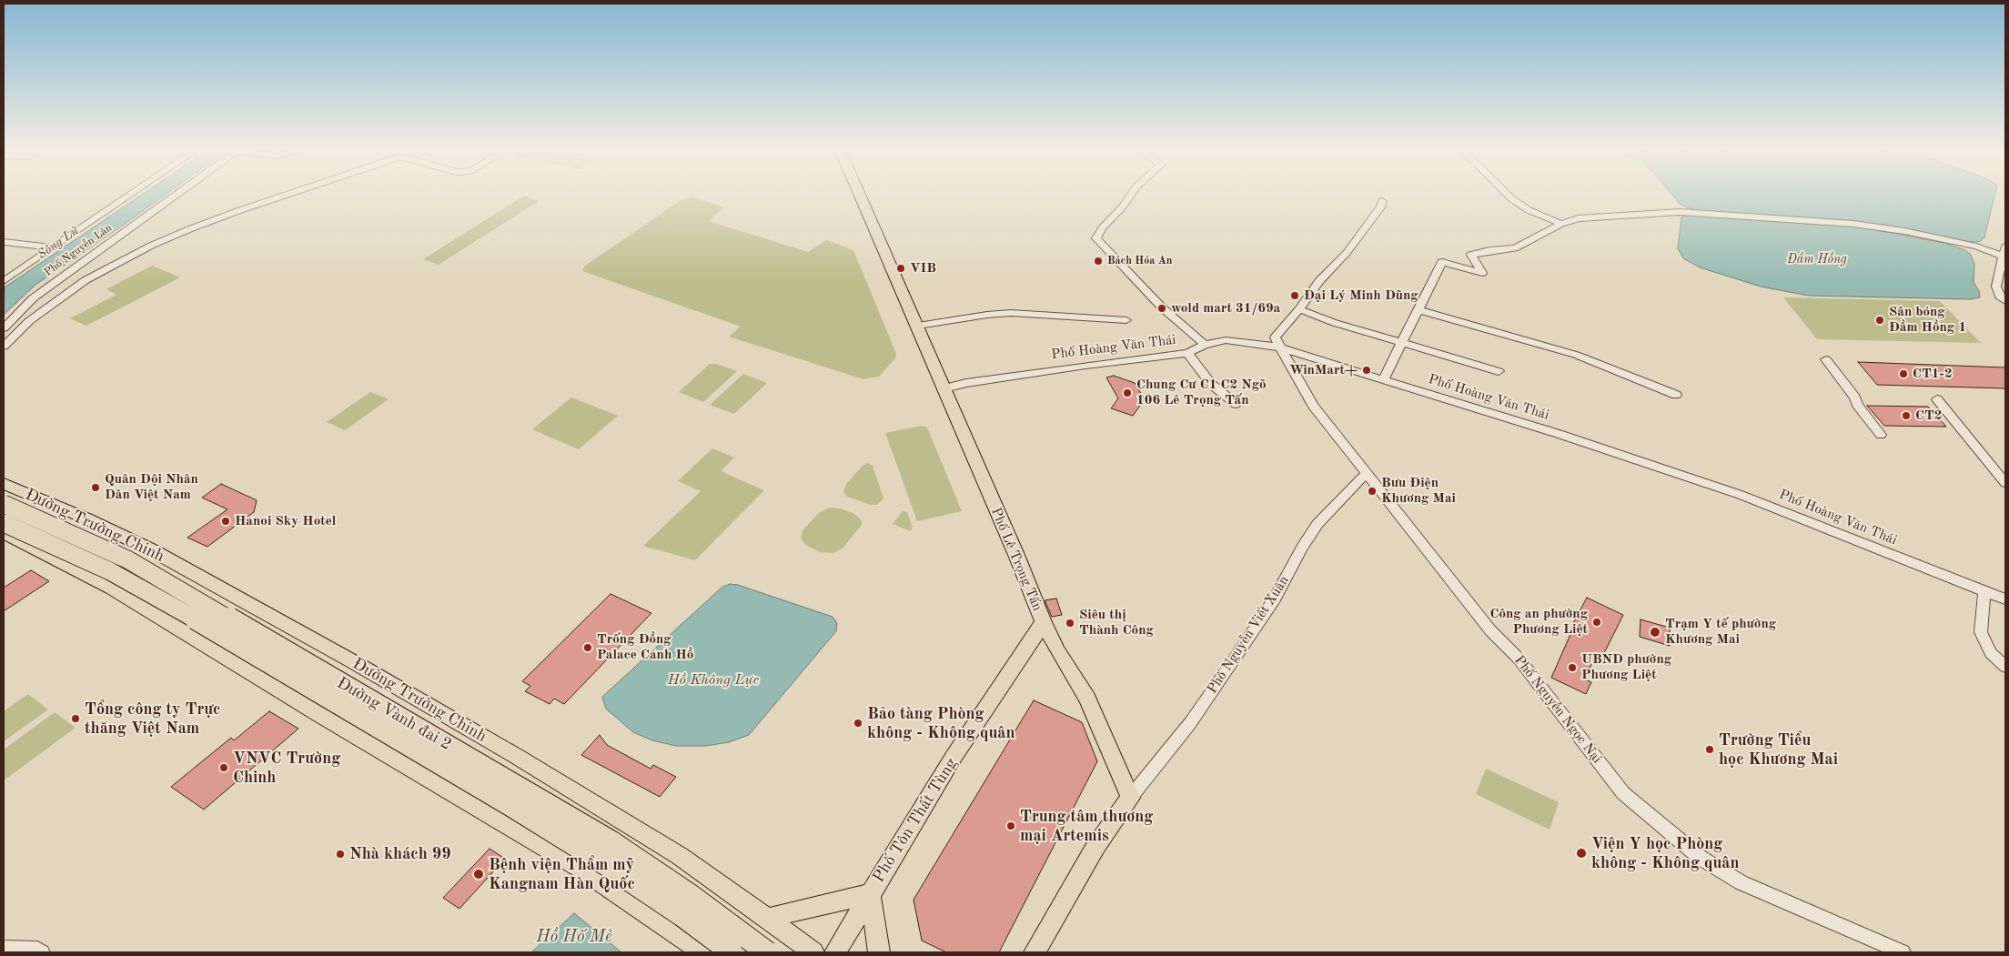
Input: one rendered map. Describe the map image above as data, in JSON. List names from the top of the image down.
{
  "streets": {
    "highway": ["Đường Vành đai 2"],
    "main road": ["Đường Trường Chinh", "Phố Lê Trọng Tấn", "Phố Tôn Thất Tùng"],
    "street": [
      "Phố Nguyễn Lân",
      "Phố Hoàng Văn Thái",
      "Phố Nguyễn Viết Xuân",
      "Phố Nguyễn Ngọc Nại"
    ]
  },
  "crossings": [
    ["Phố Hoàng Văn Thái", "Phố Lê Trọng Tấn"],
    ["Phố Hoàng Văn Thái", "Phố Nguyễn Ngọc Nại"],
    ["Phố Lê Trọng Tấn", "Phố Nguyễn Viết Xuân"],
    ["Phố Lê Trọng Tấn", "Phố Tôn Thất Tùng"],
    ["Phố Nguyễn Viết Xuân", "Phố Nguyễn Ngọc Nại"]
  ],
  "water": [
    "Sông Lừ",
    "Đầm Hồng",
    "Hồ Không Lực",
    "Hồ Hố Mẻ"
  ],
  "places": [
    "Bách Hóa An",
    "VIB",
    "Đại Lý Minh Dũng",
    "wold mart 31/69a",
    "Sân bóng Đầm Hồng 1",
    "WinMart+",
    "CT1-2",
    "Chung Cư C1 C2 Ngõ 106 Lê Trọng Tấn",
    "CT2",
    "Quân Dội Nhân Dân Việt Nam",
    "Bưu Điện Khương Mai",
    "Hanoi Sky Hotel",
    "Công an phường Phương Liệt",
    "Siêu thị Thành Công",
    "Trạm Y tế phường Khương Mai",
    "Trống Đồng Palace Cảnh Hồ",
    "UBND phường Phương Liệt",
    "Tổng công ty Trực thăng Việt Nam",
    "Bảo tàng Phòng không - Không quân",
    "Trường Tiểu học Khương Mai",
    "VNVC Trường Chinh",
    "Trung tâm thương mại Artemis",
    "Viện Y học Phòng không - Không quân",
    "Nhà khách 99",
    "Bệnh viện Thẩm mỹ Kangnam Hàn Quốc"
  ]
}
